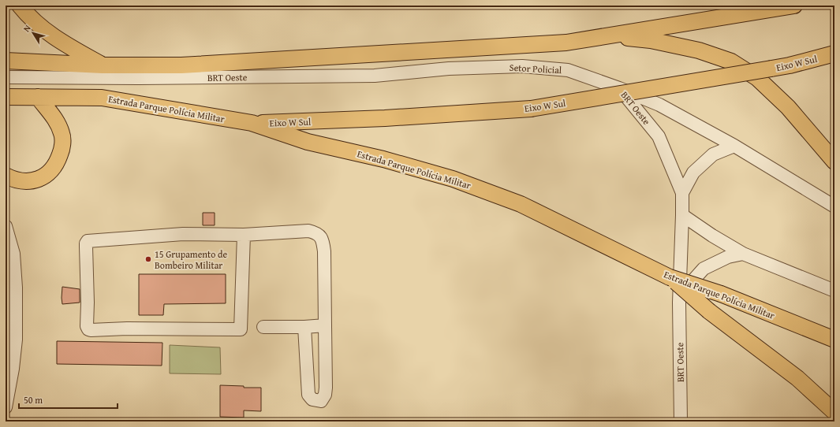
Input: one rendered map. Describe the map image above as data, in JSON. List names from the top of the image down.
{
  "streets": {
    "main road": ["Eixo W Sul", "Estrada Parque Polícia Militar"],
    "street": ["Setor Policial", "BRT Oeste"]
  },
  "crossings": [
    ["Eixo W Sul", "Estrada Parque Polícia Militar"],
    ["Setor Policial", "BRT Oeste"]
  ],
  "places": ["15 Grupamento de Bombeiro Militar"],
  "scale_bar": "50 m",
  "north": "top left"
}
